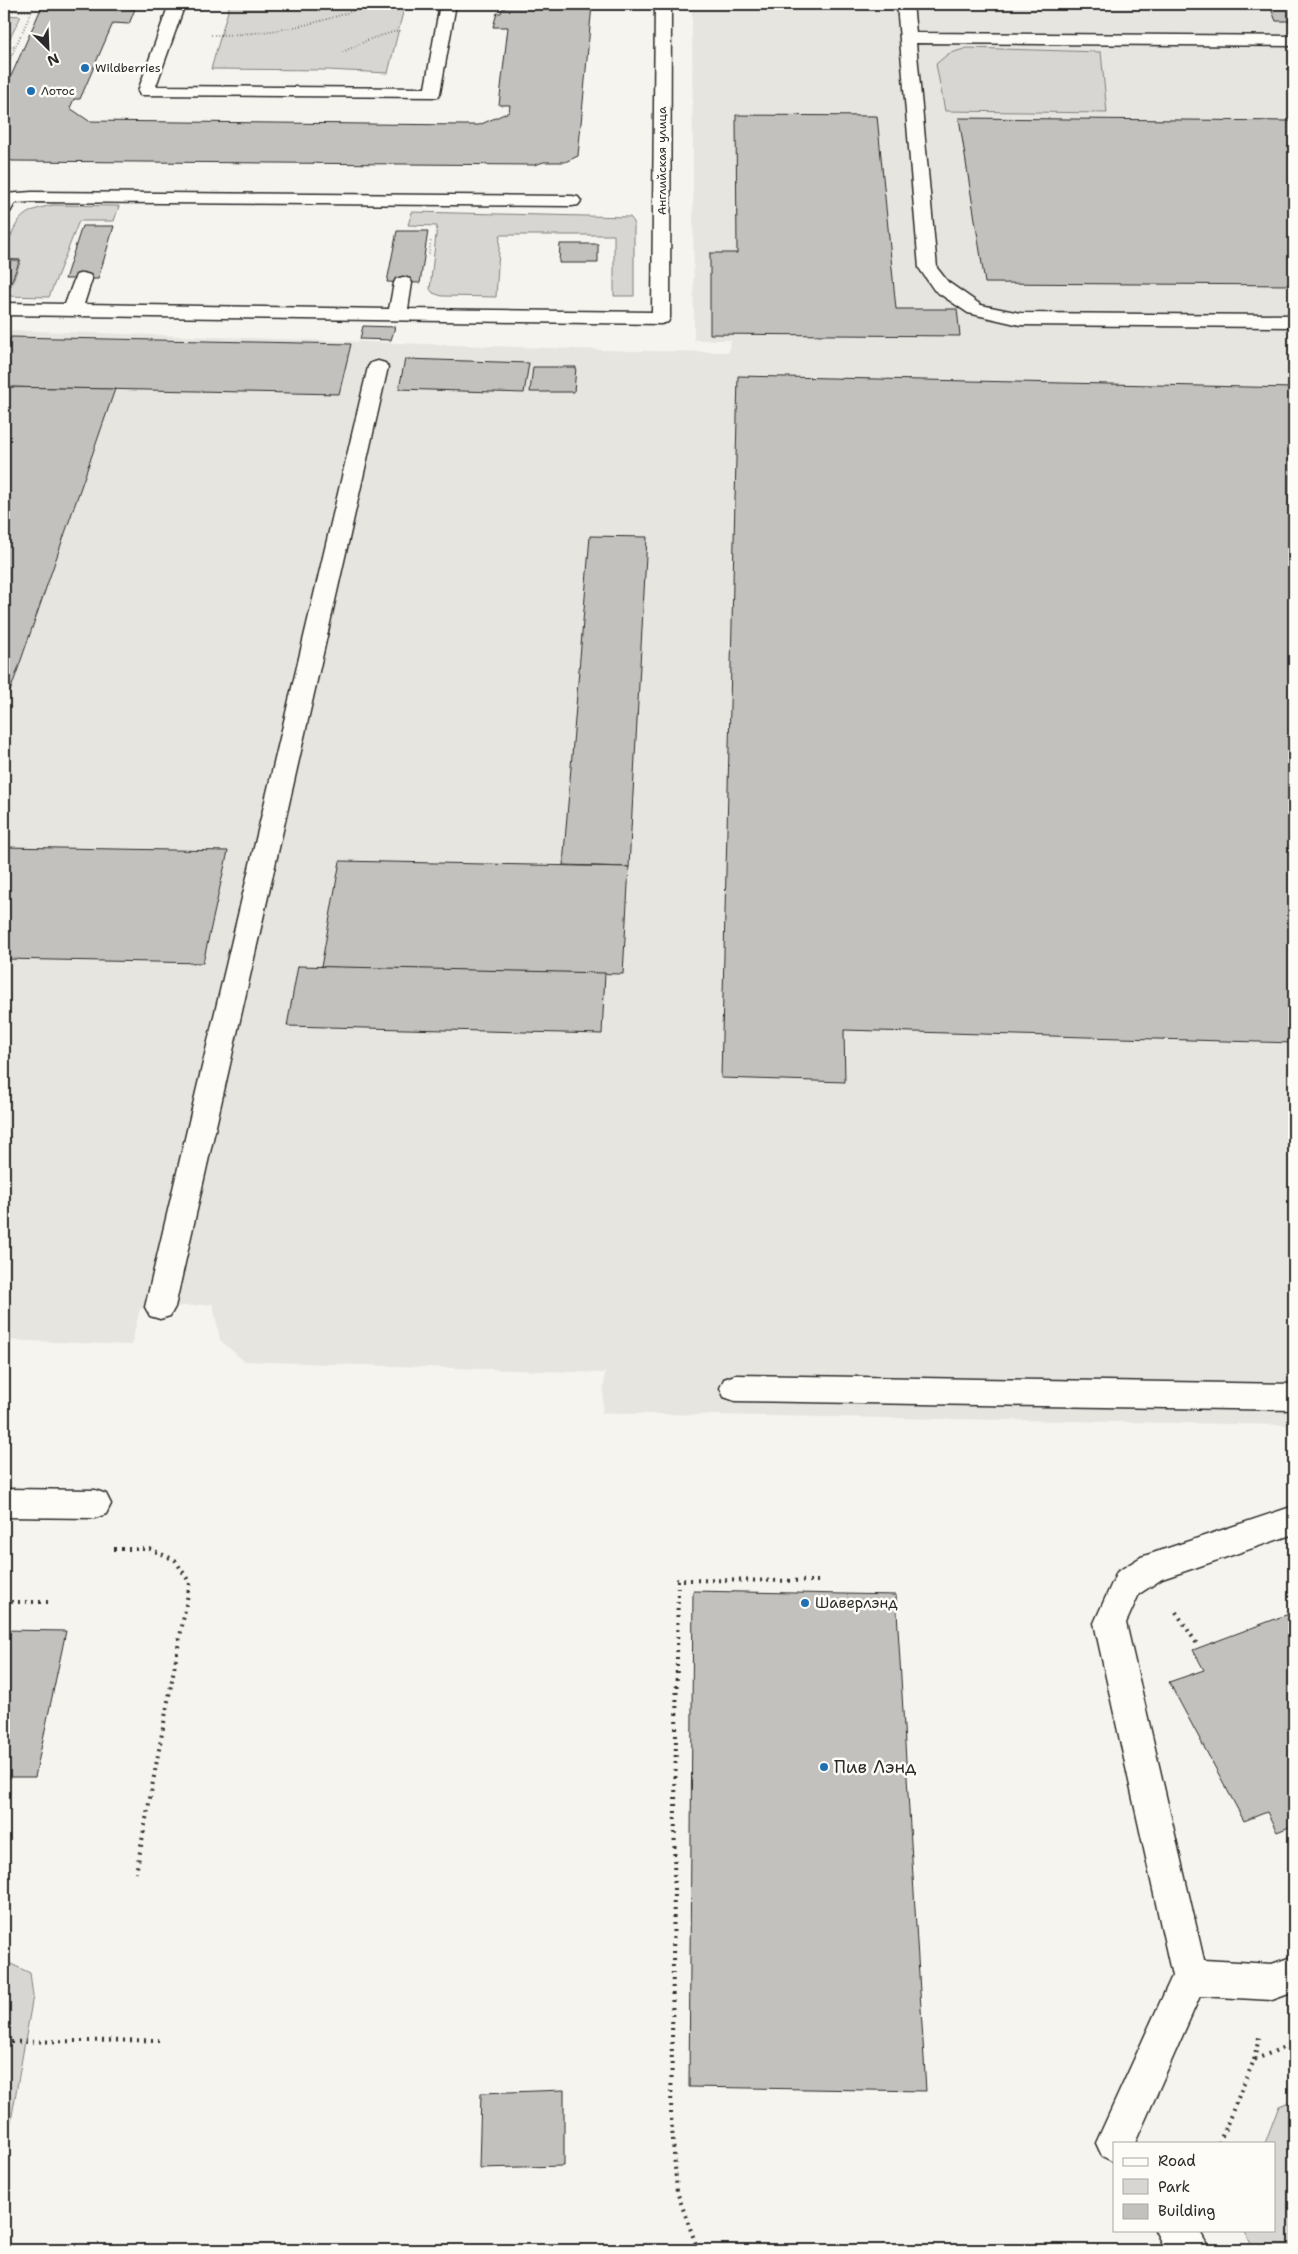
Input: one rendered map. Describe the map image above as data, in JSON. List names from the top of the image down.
{
  "streets": {
    "street": ["Английская улица"]
  },
  "places": [
    "Wildberries",
    "Лотос",
    "Шаверлэнд",
    "Пив Лэнд"
  ],
  "legend": ["Road", "Park", "Building"],
  "north": "bottom right"
}
